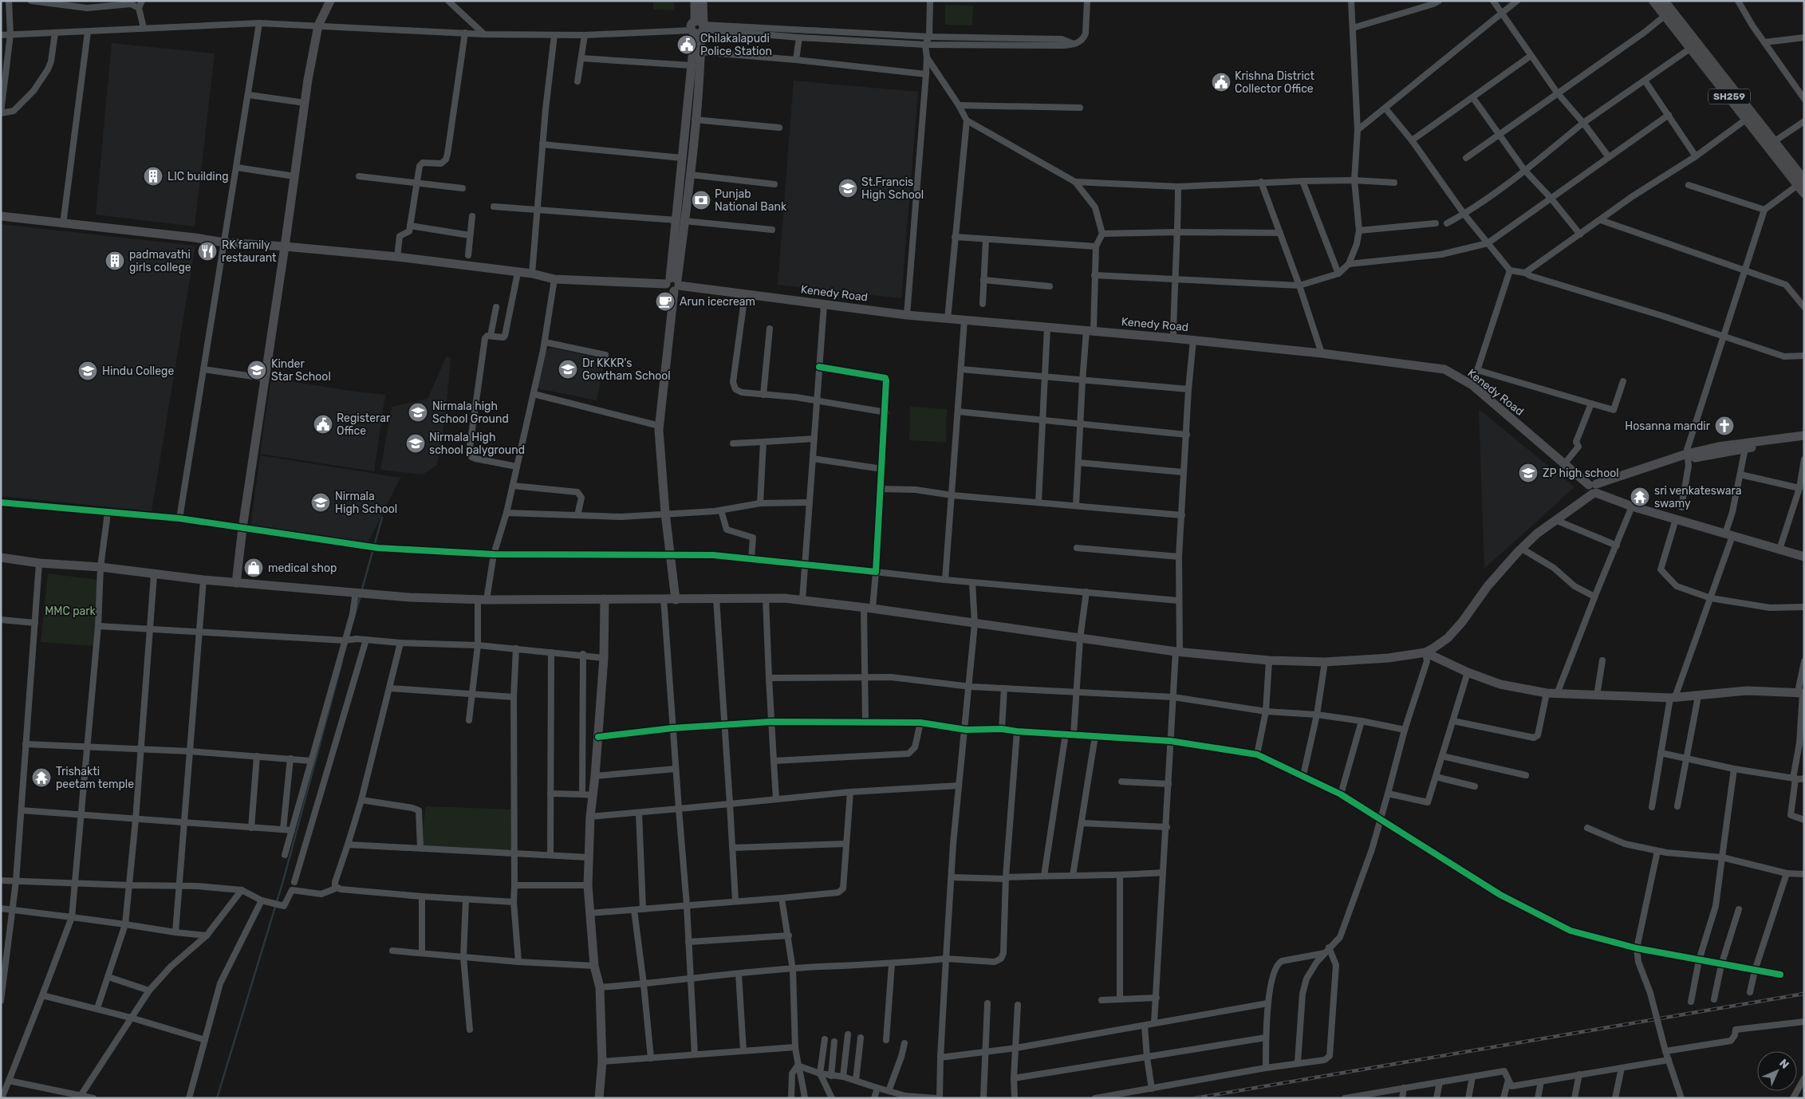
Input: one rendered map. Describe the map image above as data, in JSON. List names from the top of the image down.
{
  "streets": {
    "main road": ["SH259", "Kenedy Road"]
  },
  "parks": ["MMC park"],
  "places": {
    "public building": ["Chilakalapudi Police Station", "Krishna District Collector Office", "Registerar Office"],
    "building": ["LIC building", "padmavathi girls college"],
    "school or university": [
      "St.Francis High School",
      "Dr KKKR's Gowtham School",
      "Kinder Star School",
      "Hindu College",
      "Nirmala high School Ground",
      "Nirmala High school palyground",
      "ZP high school",
      "Nirmala High School"
    ],
    "bank": ["Punjab National Bank"],
    "restaurant": ["RK family restaurant"],
    "cafe": ["Arun icecream"],
    "church": ["Hosanna mandir"],
    "temple": ["sri venkateswara swamy", "Trishakti peetam temple"],
    "shop": ["medical shop"]
  },
  "north": "top right"
}
